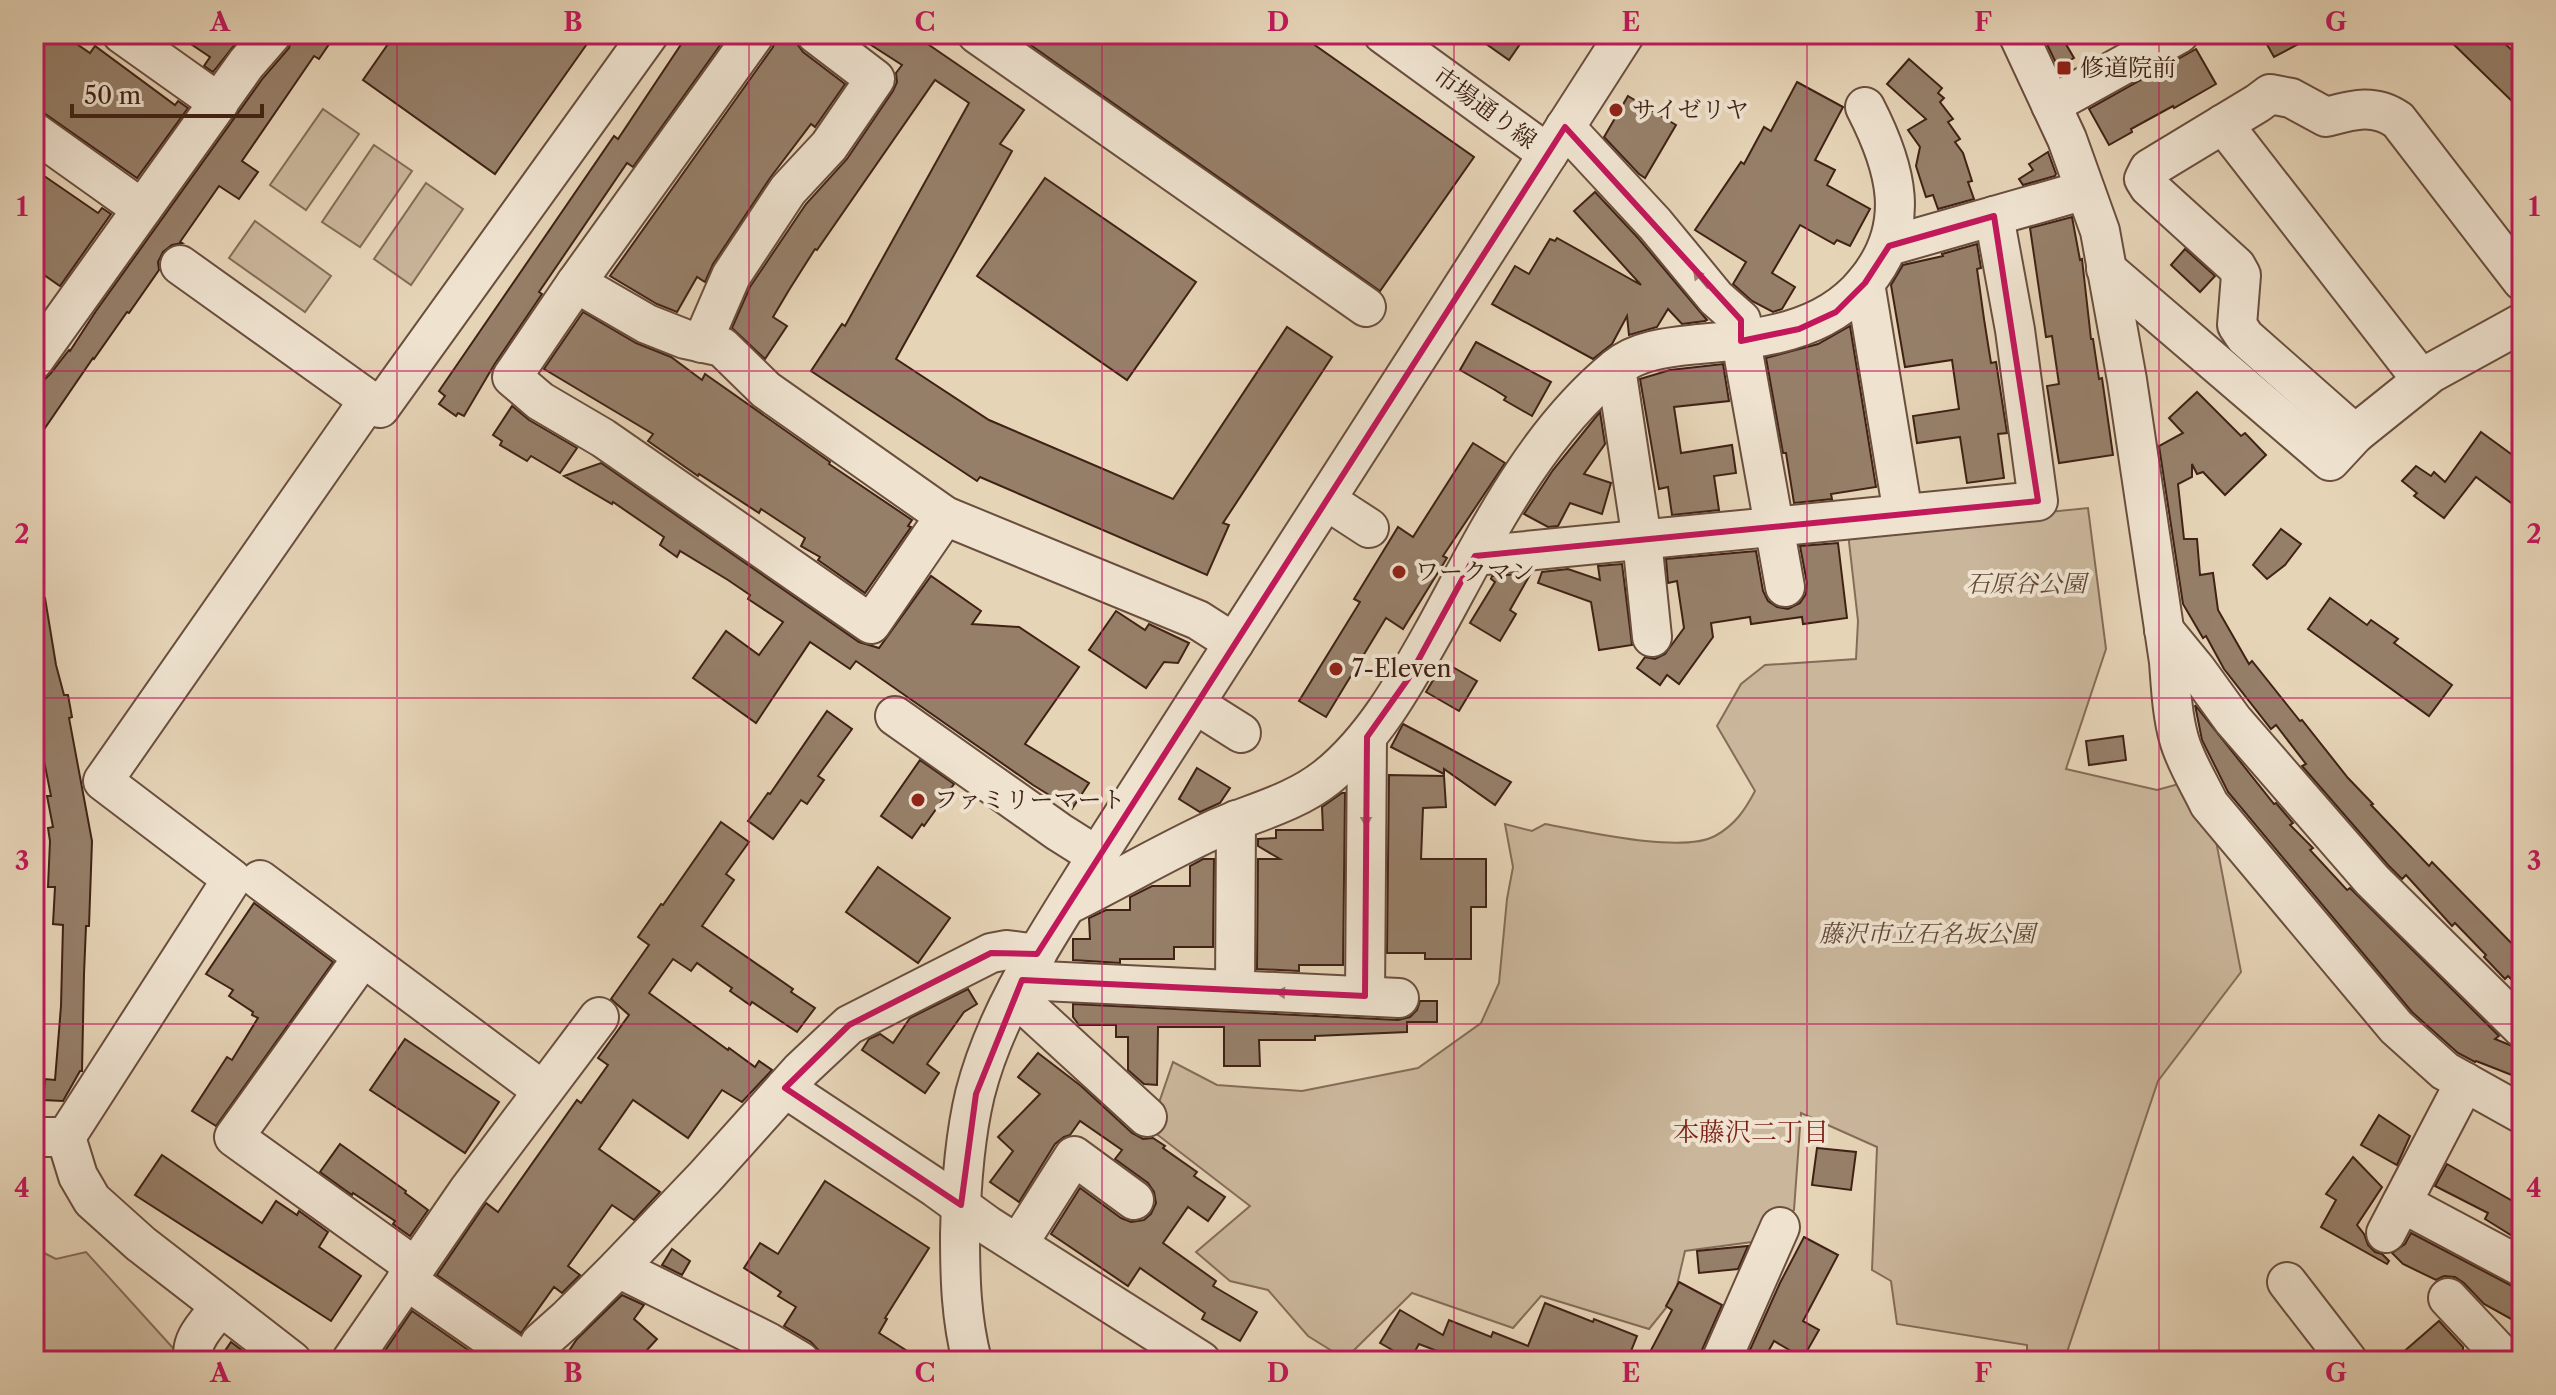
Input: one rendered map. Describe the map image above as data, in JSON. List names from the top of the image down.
{
  "streets": {
    "street": ["市場通り線"]
  },
  "one_way": ["市場通り線"],
  "districts": ["本藤沢二丁目"],
  "parks": ["石原谷公園", "藤沢市立石名坂公園"],
  "places": {
    "transit": ["修道院前"],
    "other": [
      "サイゼリヤ",
      "ワークマン",
      "7-Eleven",
      "ファミリーマート"
    ]
  },
  "scale_bar": "50 m",
  "grid": {
    "columns": [
      "A",
      "B",
      "C",
      "D",
      "E",
      "F",
      "G"
    ],
    "rows": [
      "1",
      "2",
      "3",
      "4"
    ]
  }
}
